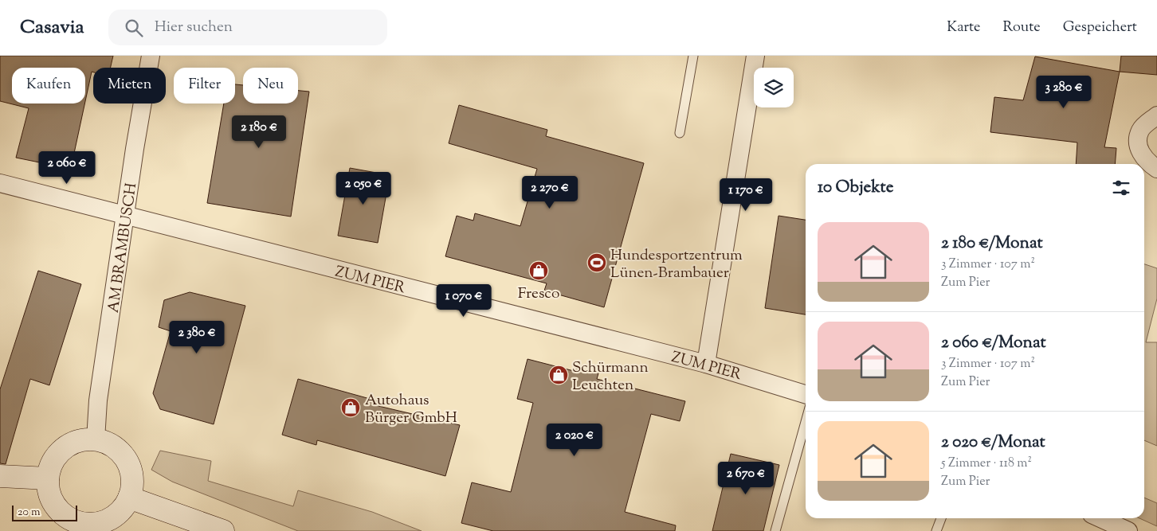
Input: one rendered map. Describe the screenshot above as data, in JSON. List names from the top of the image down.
{
  "streets": {
    "street": ["AM BRAMBUSCH", "ZUM PIER"]
  },
  "crossings": [
    ["AM BRAMBUSCH", "ZUM PIER"]
  ],
  "places": {
    "sports": ["Hundesportzentrum Lünen-Brambauer"],
    "shop": ["Fresco", "Schürmann Leuchten", "Autohaus Bürger GmbH"]
  },
  "scale_bar": "20 m",
  "page": {
    "header": "Casavia",
    "search": "Hier suchen",
    "nav": ["Karte", "Route", "Gespeichert"],
    "chip": [
      "Kaufen",
      "Mieten",
      "Filter",
      "Neu"
    ],
    "price": [
      "3 280 €",
      "2 180 €",
      "2 060 €",
      "2 050 €",
      "2 270 €",
      "1 170 €",
      "1 070 €",
      "2 380 €",
      "2 020 €",
      "2 670 €"
    ],
    "heading": "10 Objekte",
    "list": [
      {
        "name": "2 180 €/Monat",
        "note": "3 Zimmer · 107 m² · Zum Pier"
      },
      {
        "name": "2 060 €/Monat",
        "note": "3 Zimmer · 107 m² · Zum Pier"
      },
      {
        "name": "2 020 €/Monat",
        "note": "5 Zimmer · 118 m² · Zum Pier"
      }
    ],
    "scale": "20 m"
  }
}
